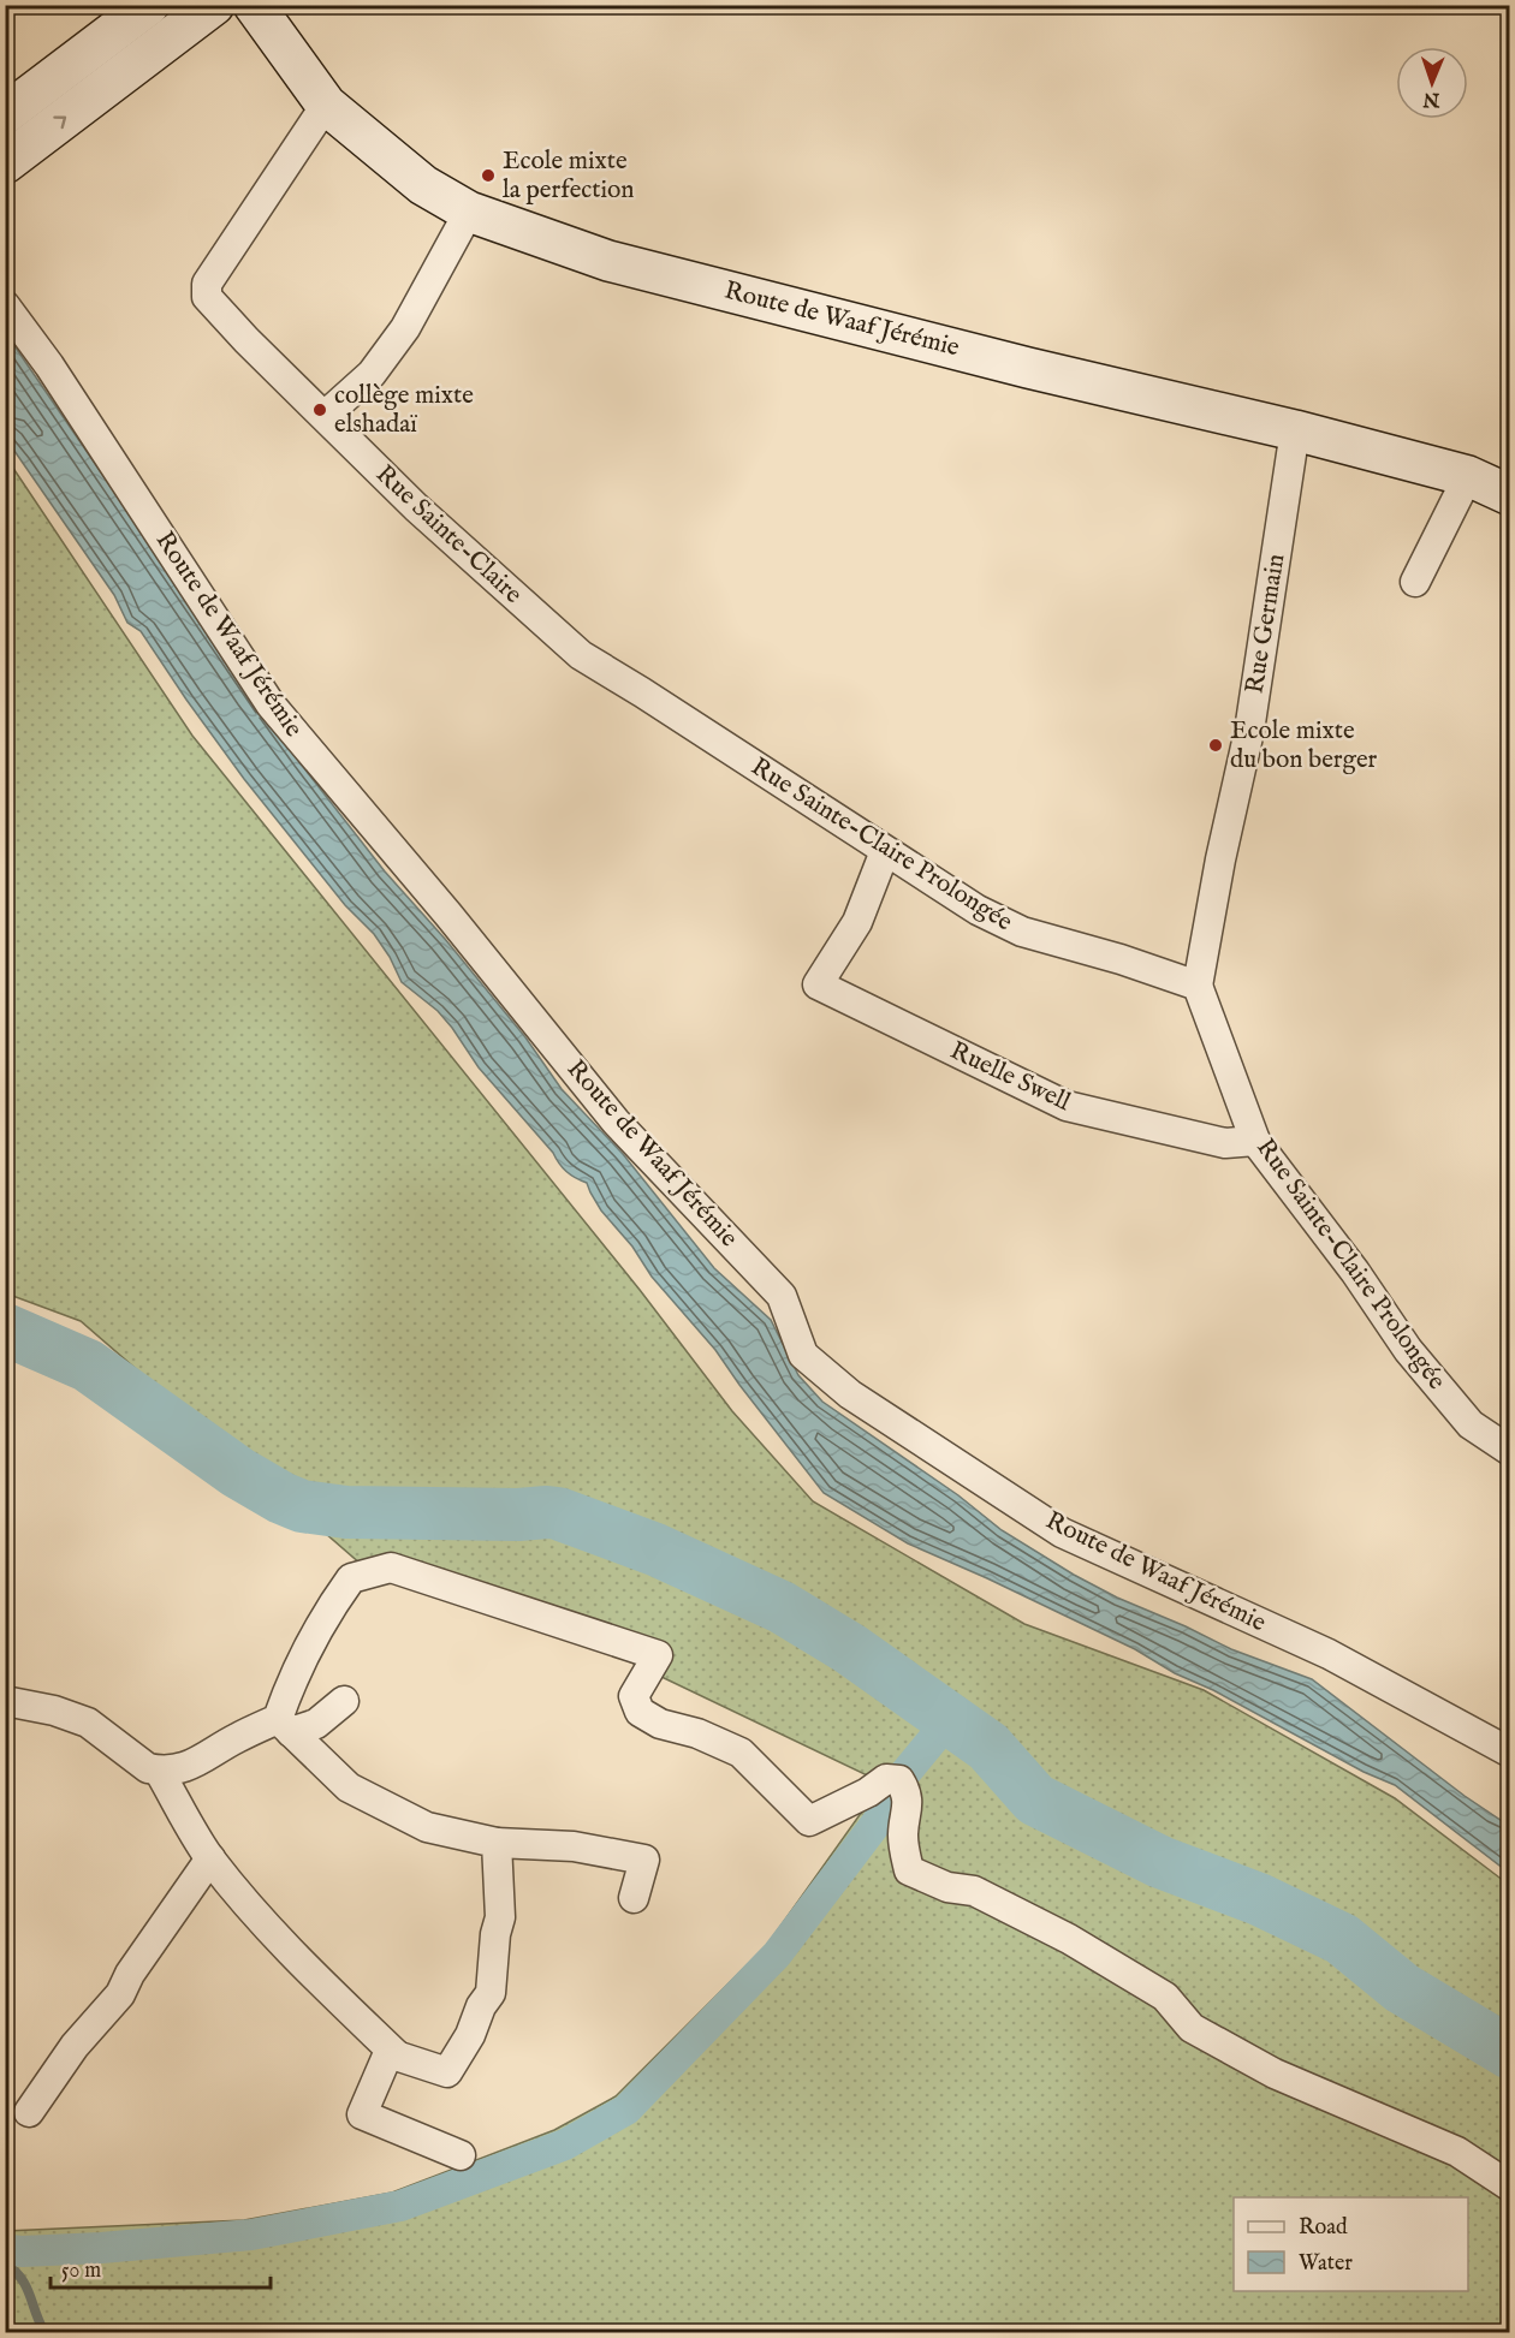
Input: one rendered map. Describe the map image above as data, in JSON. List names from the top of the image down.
{
  "streets": {
    "street": [
      "Route de Waaf Jérémie",
      "Rue Sainte-Claire",
      "Rue Germain",
      "Rue Sainte-Claire Prolongée",
      "Ruelle Swell"
    ]
  },
  "crossings": [
    ["Route de Waaf Jérémie", "Rue Sainte-Claire"],
    ["Route de Waaf Jérémie", "Rue Germain"],
    ["Rue Sainte-Claire", "Rue Sainte-Claire Prolongée"],
    ["Rue Germain", "Rue Sainte-Claire Prolongée"],
    ["Rue Sainte-Claire Prolongée", "Ruelle Swell"]
  ],
  "places": ["Ecole mixte la perfection", "collège mixte elshadaï", "Ecole mixte du bon berger"],
  "legend": ["Road", "Water"],
  "scale_bar": "50 m",
  "north": "bottom"
}
